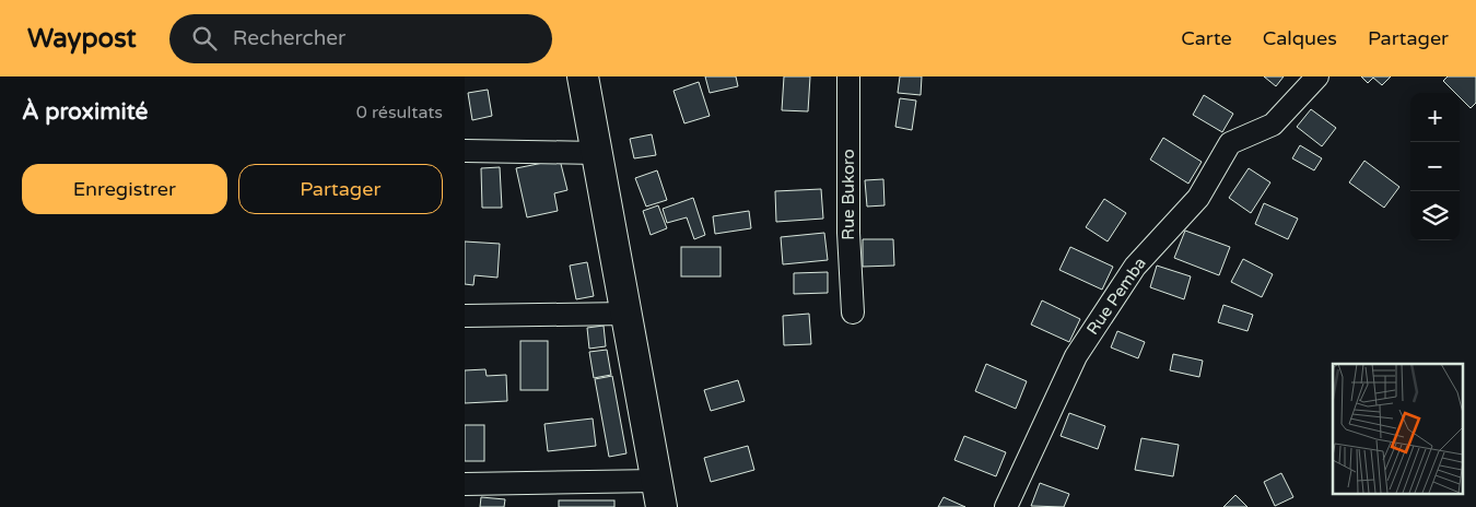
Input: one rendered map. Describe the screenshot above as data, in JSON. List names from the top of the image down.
{
  "streets": {
    "street": ["Rue Bukoro", "Rue Pemba"]
  },
  "page": {
    "header": "Waypost",
    "search": "Rechercher",
    "nav": ["Carte", "Calques", "Partager"],
    "heading": ["À proximité", "0 résultats"],
    "map_buttons": ["+", "−"],
    "buttons": ["Enregistrer", "Partager"]
  }
}
